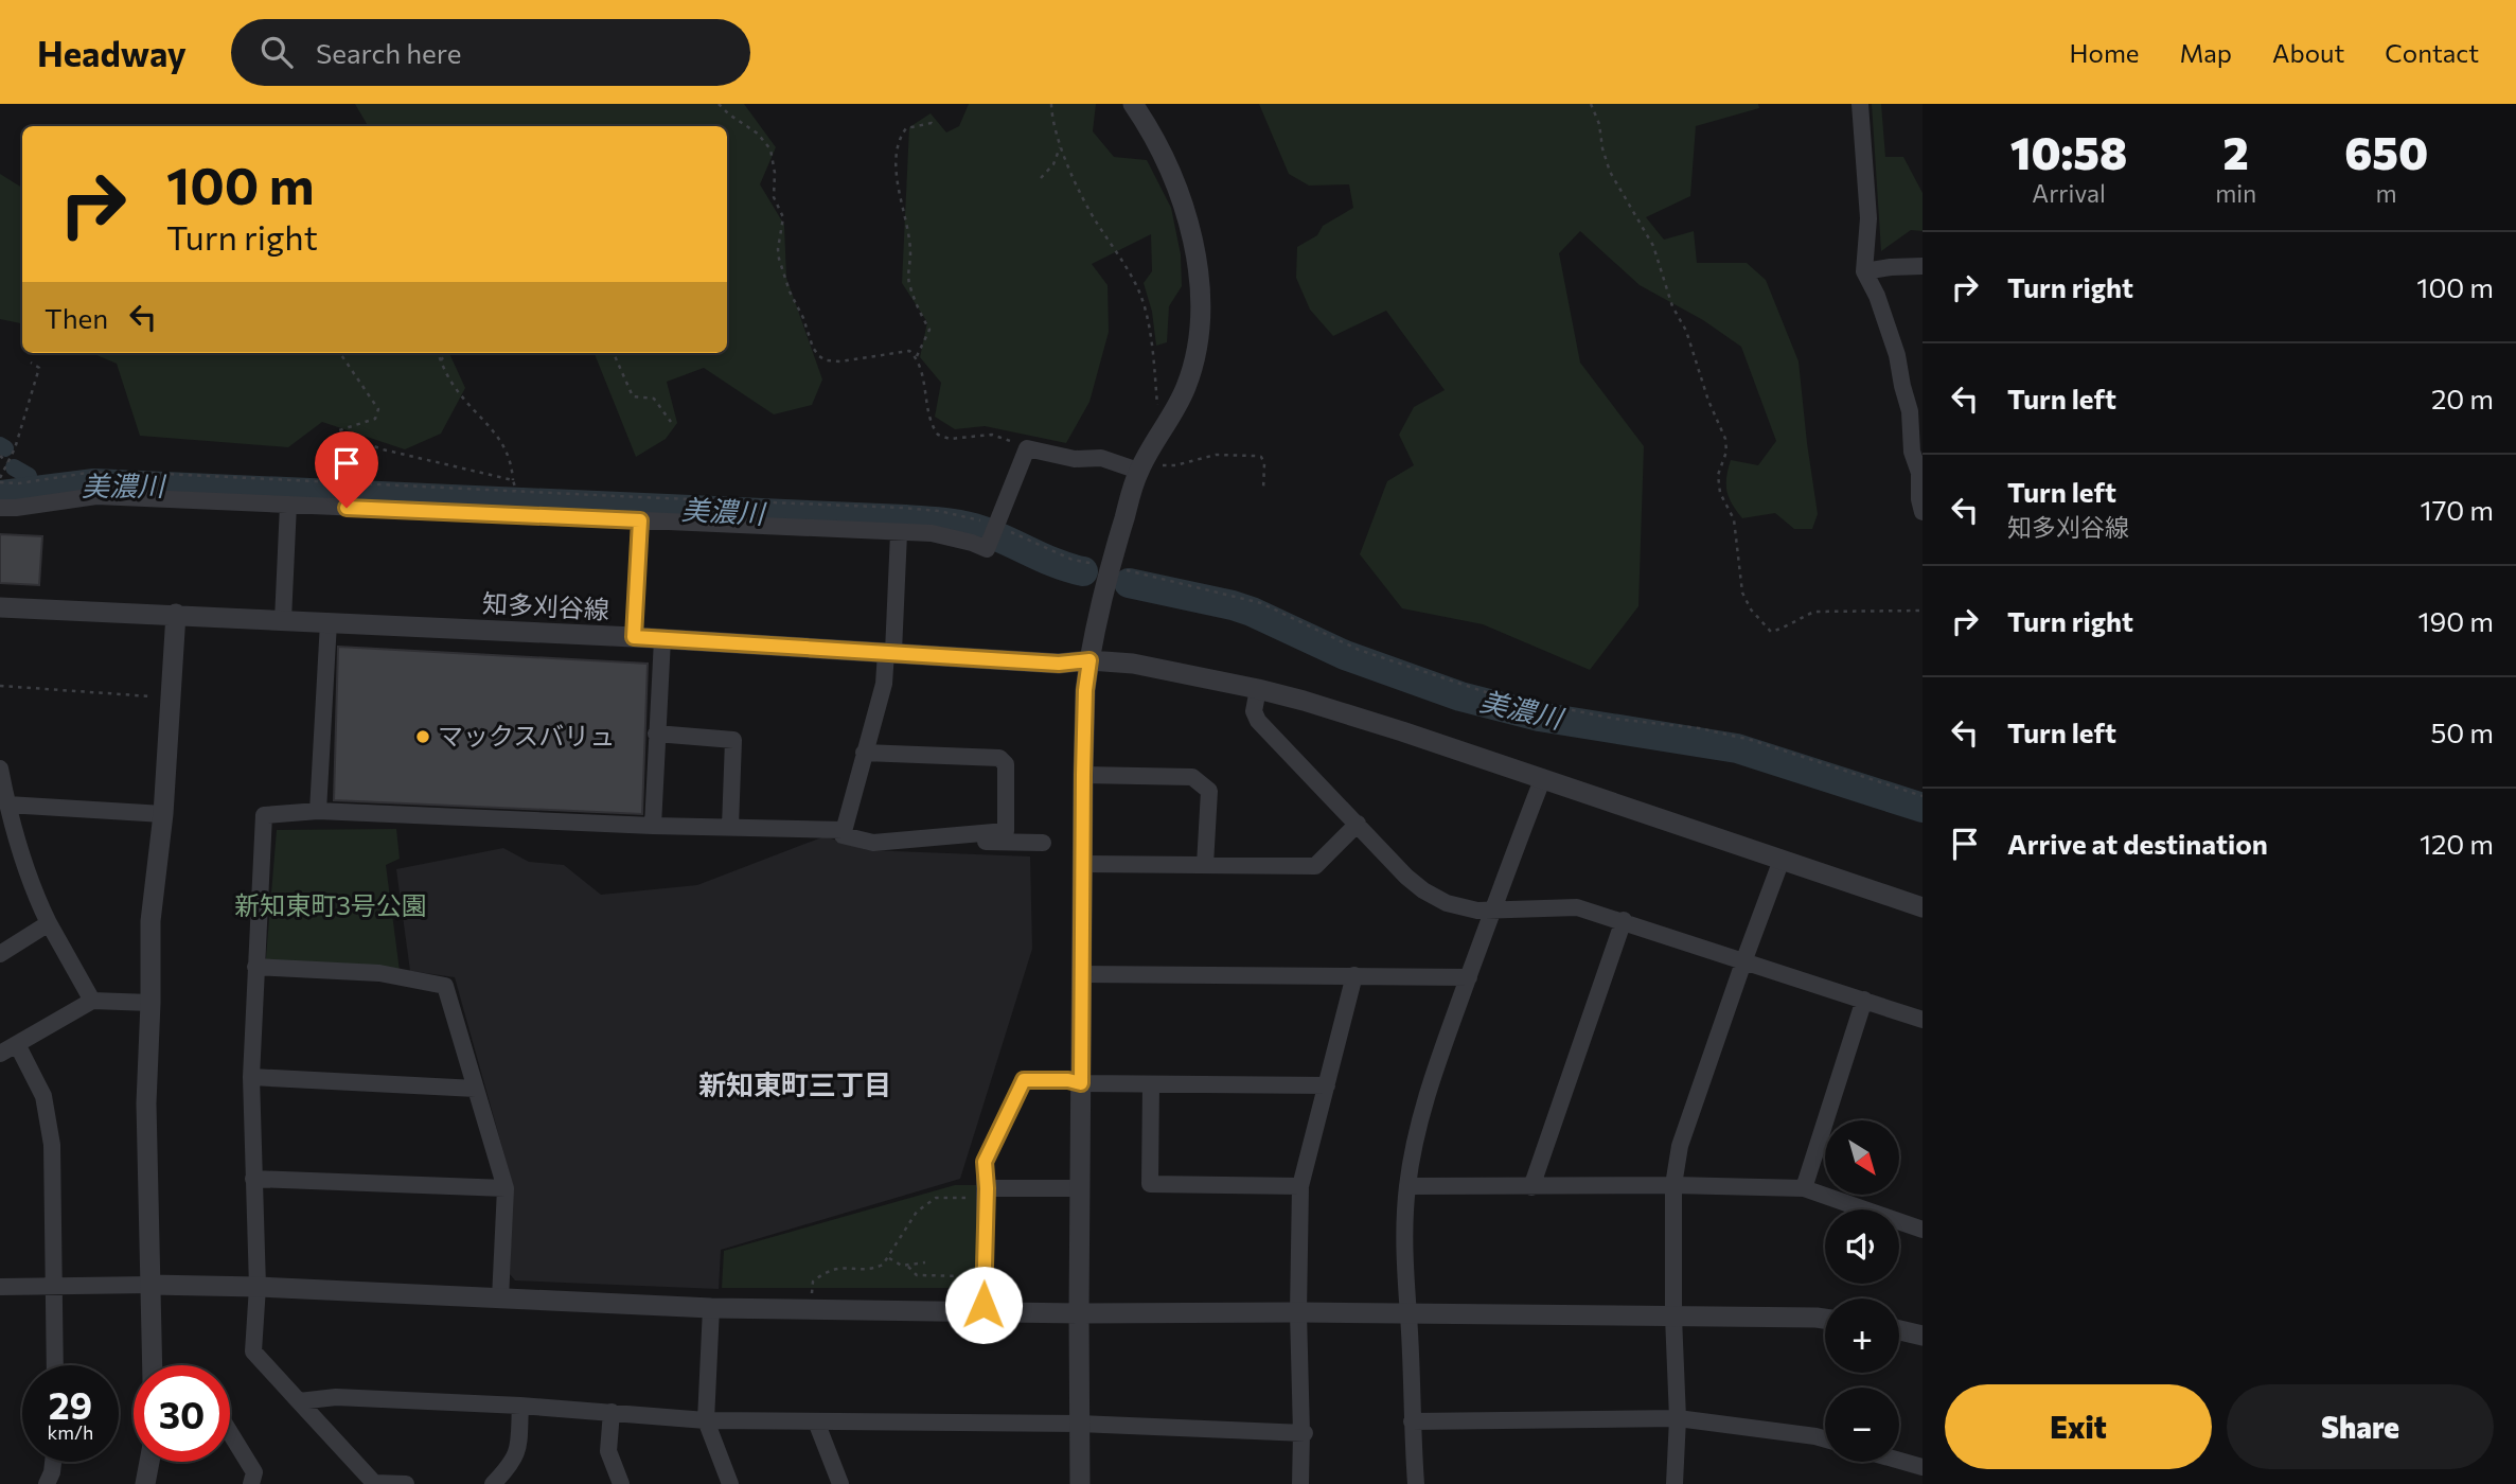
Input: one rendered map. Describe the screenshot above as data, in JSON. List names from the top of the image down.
{
  "streets": {
    "street": ["知多刈谷線"]
  },
  "districts": ["新知東町三丁目"],
  "water": ["美濃川"],
  "parks": ["新知東町3号公園"],
  "places": ["マックスバリュ"],
  "north": "bottom right",
  "page": {
    "header": "Headway",
    "search": "Search here",
    "nav": [
      "Home",
      "Map",
      "About",
      "Contact"
    ],
    "eta": [
      "10:58",
      "Arrival",
      "2",
      "min",
      "650",
      "m"
    ],
    "turn": ["100 m", "Turn right"],
    "list": [
      {
        "name": "Turn right",
        "value": "100 m"
      },
      {
        "name": "Turn left",
        "value": "20 m"
      },
      {
        "name": "Turn left",
        "note": "知多刈谷線",
        "value": "170 m"
      },
      {
        "name": "Turn right",
        "value": "190 m"
      },
      {
        "name": "Turn left",
        "value": "50 m"
      },
      {
        "name": "Arrive at destination",
        "value": "120 m"
      }
    ],
    "then": "Then",
    "map_buttons": ["+", "−"],
    "speed": "29 km/h",
    "limit": "30",
    "buttons": ["Exit", "Share"]
  }
}
